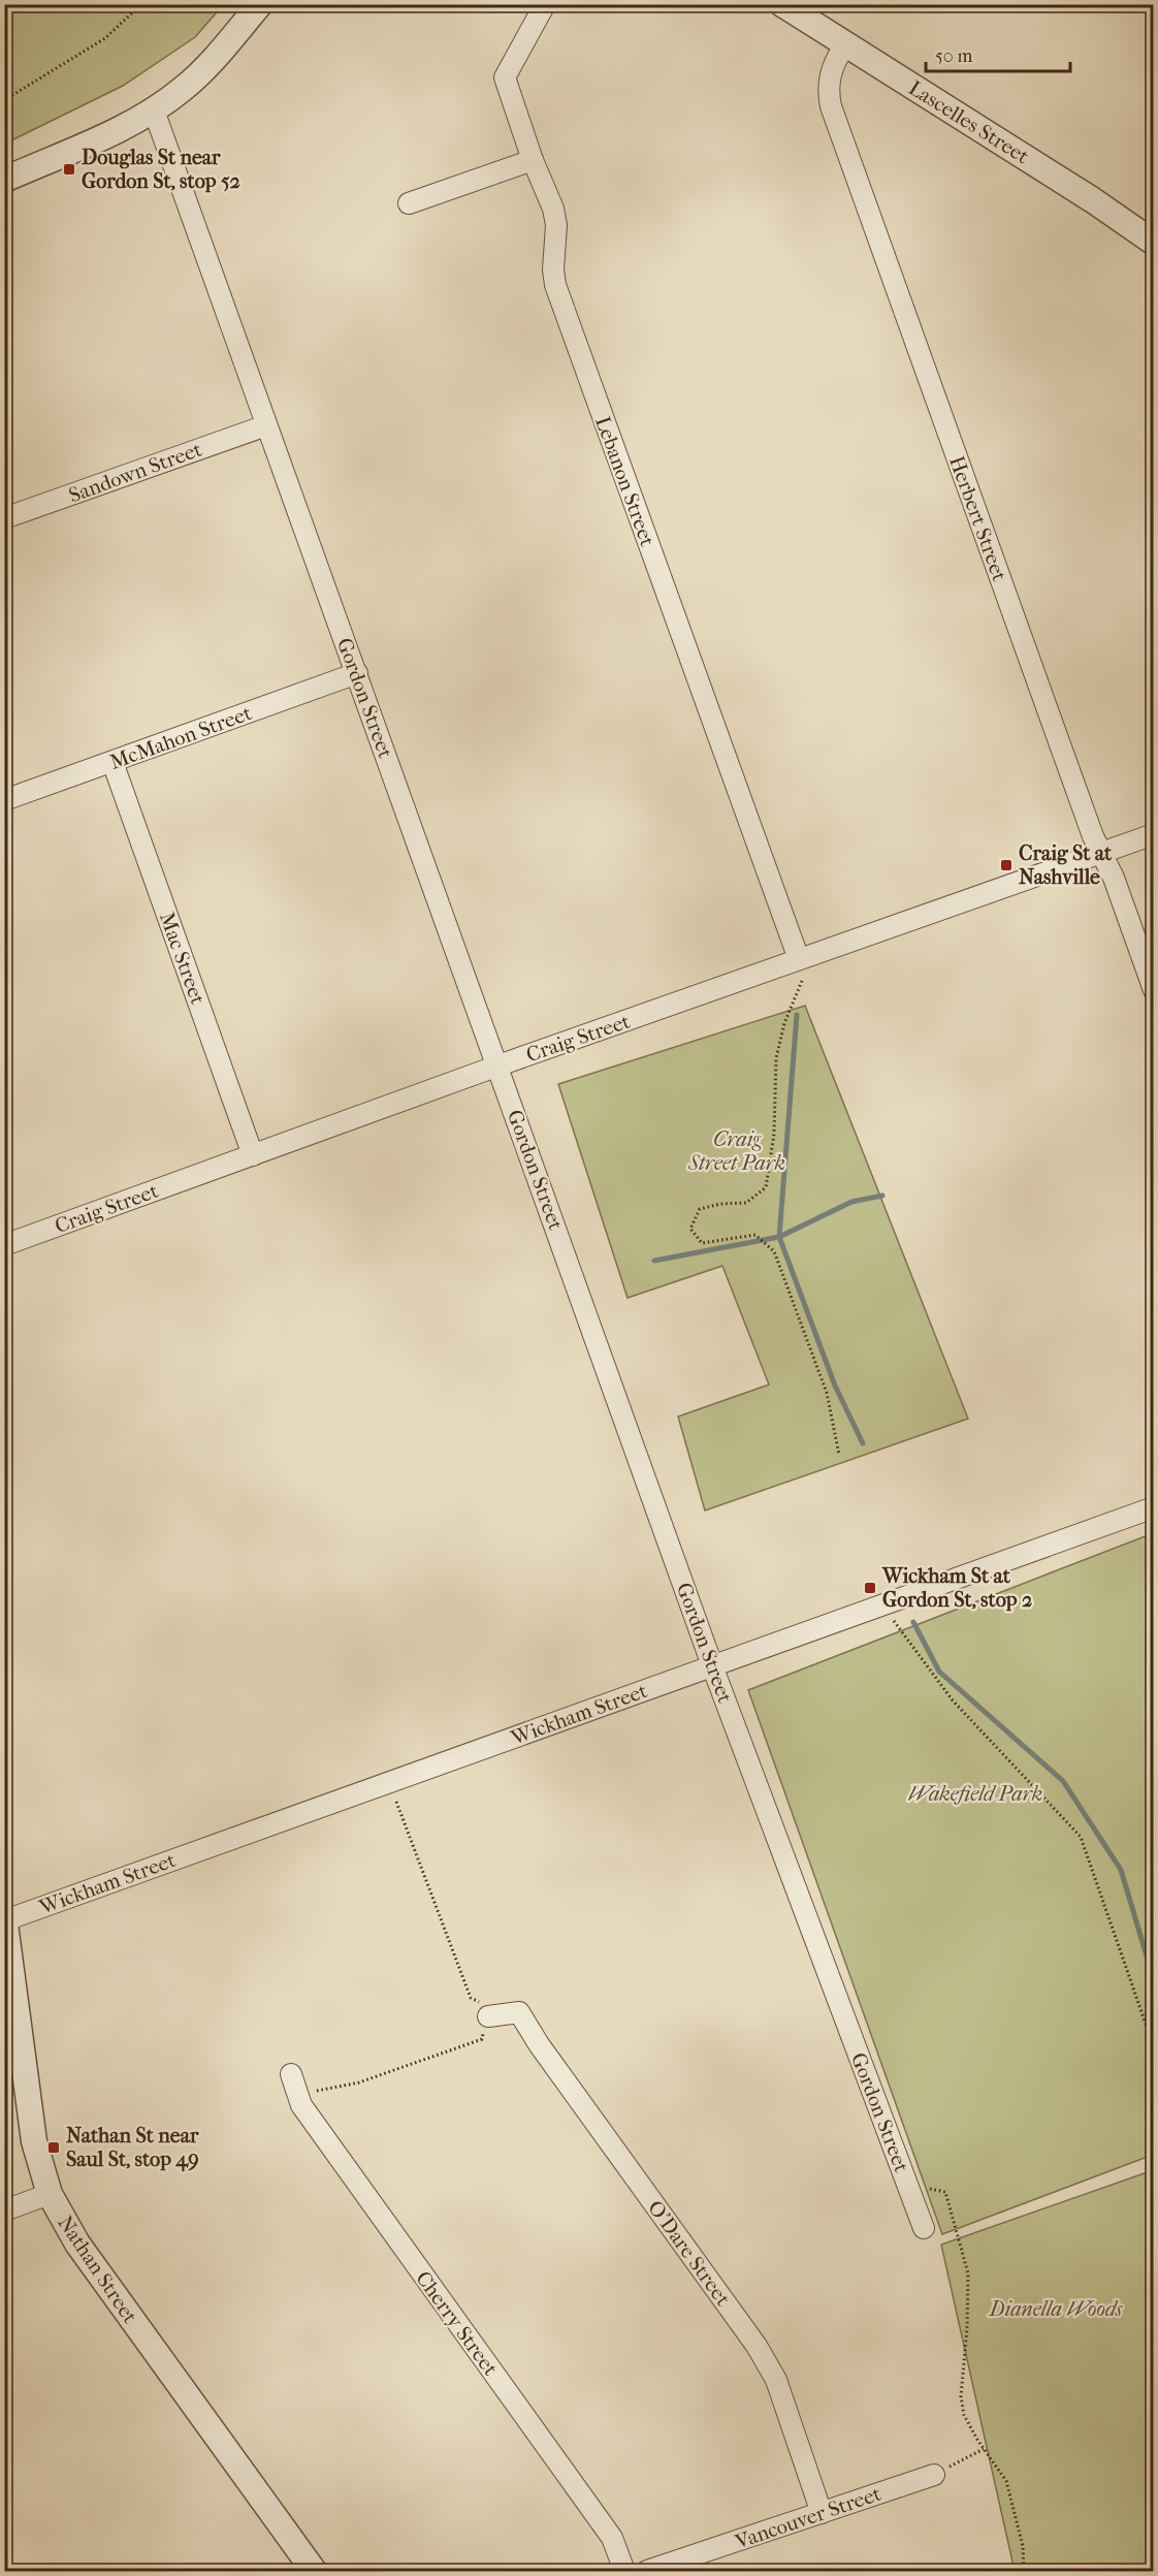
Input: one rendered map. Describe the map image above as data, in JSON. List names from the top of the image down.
{
  "streets": {
    "street": [
      "Lascelles Street",
      "Sandown Street",
      "Lebanon Street",
      "Herbert Street",
      "Gordon Street",
      "McMahon Street",
      "Mac Street",
      "Craig Street",
      "Wickham Street",
      "O'Dare Street",
      "Nathan Street",
      "Cherry Street",
      "Vancouver Street"
    ]
  },
  "crossings": [
    ["Lascelles Street", "Herbert Street"],
    ["Sandown Street", "Gordon Street"],
    ["Lebanon Street", "Craig Street"],
    ["Herbert Street", "Craig Street"],
    ["Gordon Street", "McMahon Street"],
    ["Gordon Street", "Craig Street"],
    ["Gordon Street", "Wickham Street"],
    ["McMahon Street", "Mac Street"],
    ["Mac Street", "Craig Street"],
    ["Wickham Street", "Nathan Street"],
    ["O'Dare Street", "Vancouver Street"]
  ],
  "parks": ["Craig Street Park", "Wakefield Park", "Dianella Woods"],
  "places": {
    "transit": [
      "Douglas St near Gordon St, stop 52",
      "Craig St at Nashville",
      "Wickham St at Gordon St, stop 2",
      "Nathan St near Saul St, stop 49"
    ]
  },
  "scale_bar": "50 m"
}
